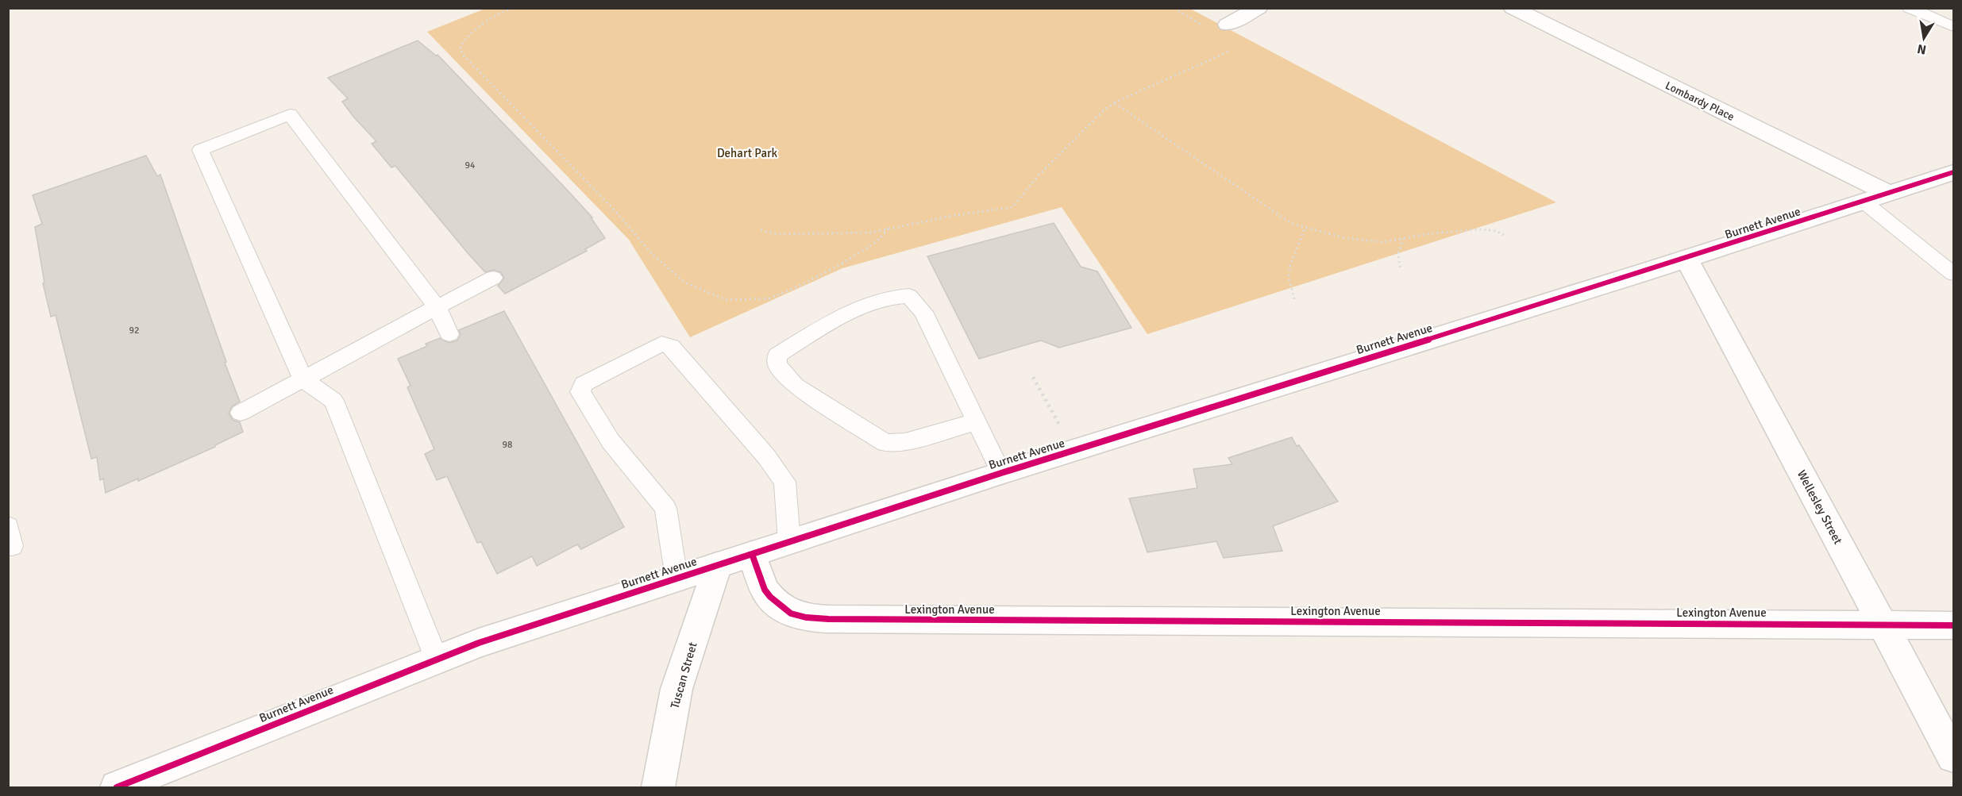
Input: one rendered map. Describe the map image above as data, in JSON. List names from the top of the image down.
{
  "streets": {
    "street": [
      "Lombardy Place",
      "Burnett Avenue",
      "Wellesley Street",
      "Lexington Avenue",
      "Tuscan Street"
    ]
  },
  "crossings": [
    ["Lombardy Place", "Burnett Avenue"],
    ["Burnett Avenue", "Wellesley Street"],
    ["Burnett Avenue", "Lexington Avenue"],
    ["Burnett Avenue", "Tuscan Street"],
    ["Wellesley Street", "Lexington Avenue"]
  ],
  "parks": ["Dehart Park"],
  "house_numbers": ["94", "92", "98"],
  "north": "bottom"
}
